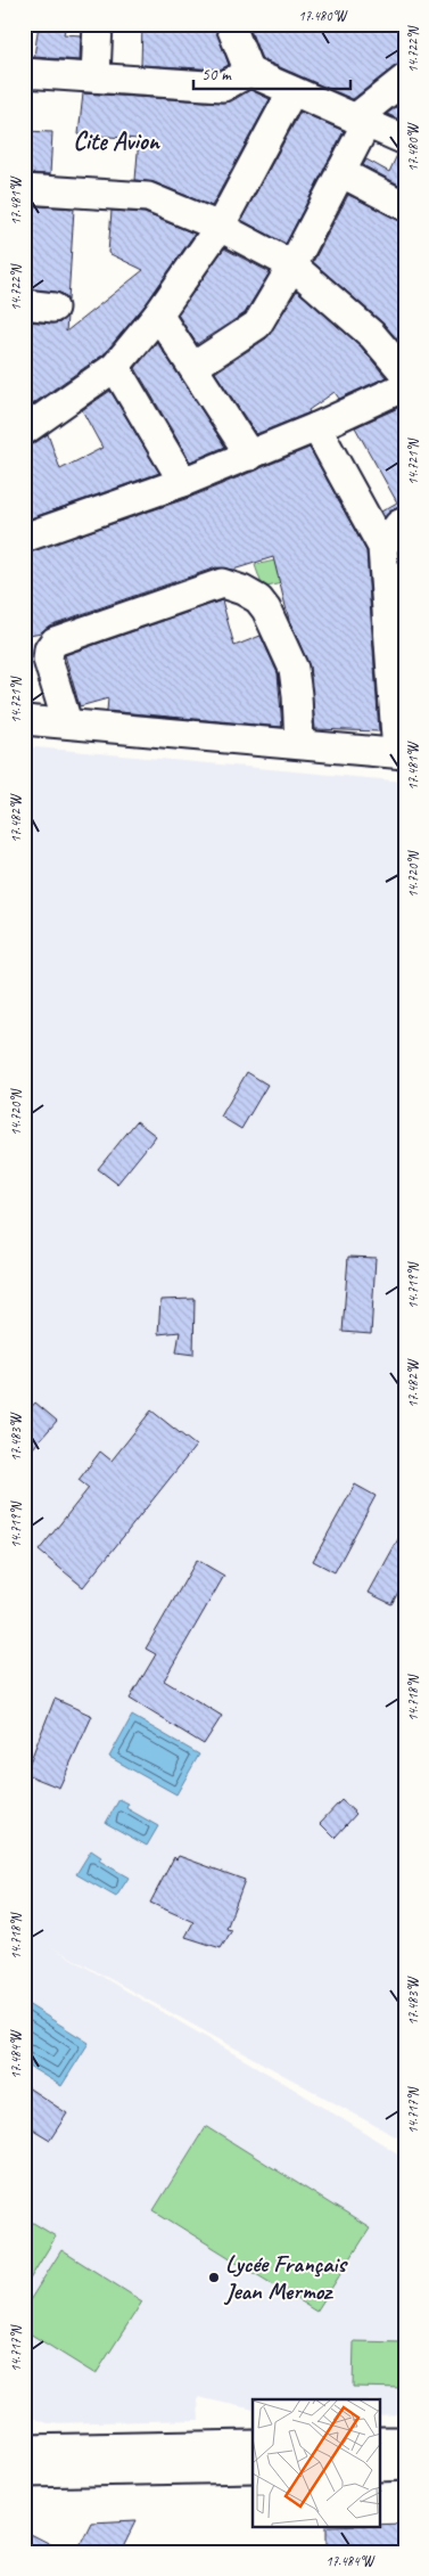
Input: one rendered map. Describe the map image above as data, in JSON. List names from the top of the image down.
{
  "districts": ["Cite Avion"],
  "places": ["Lycée Français Jean Mermoz"],
  "scale_bar": "50 m",
  "coordinates": [
    "17.480°W",
    "14.722°N",
    "17.481°W",
    "14.721°N",
    "17.482°W",
    "14.720°N",
    "14.719°N",
    "17.483°W",
    "14.718°N",
    "17.484°W",
    "14.717°N"
  ]
}
